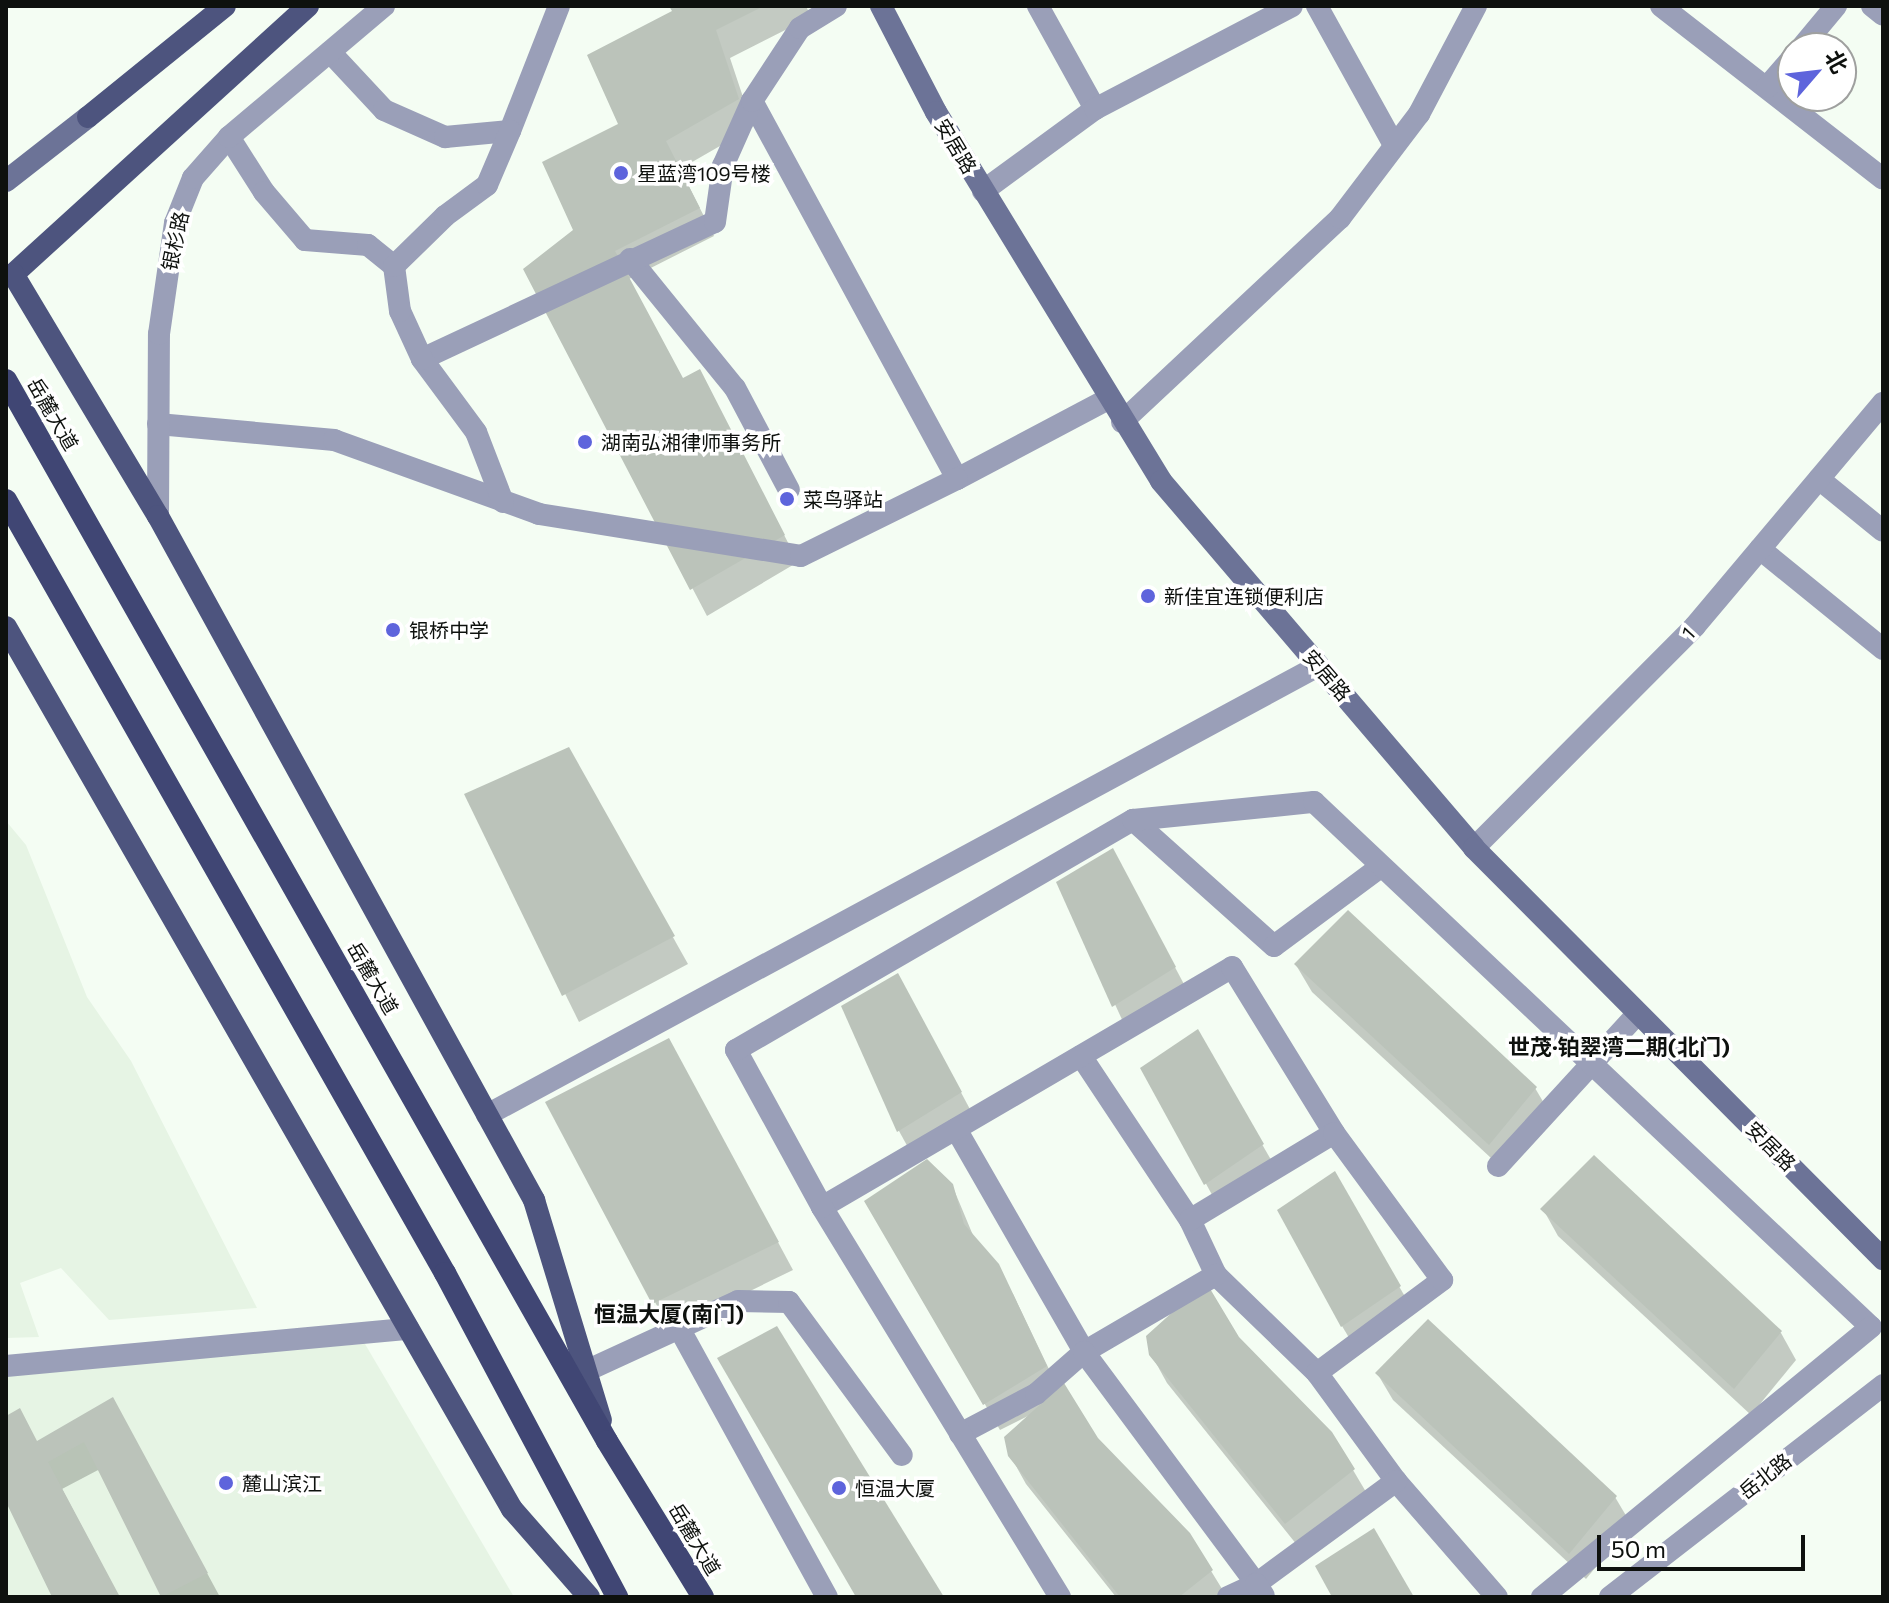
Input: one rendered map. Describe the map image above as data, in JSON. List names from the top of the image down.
{
  "streets": {
    "highway": ["岳麓大道"],
    "main road": ["安居路"],
    "street": ["银杉路", "1", "岳北路"]
  },
  "crossings": [
    ["安居路", "1"]
  ],
  "districts": ["世茂·铂翠湾二期(北门)", "恒温大厦(南门)"],
  "places": [
    "星蓝湾109号楼",
    "湖南弘湘律师事务所",
    "菜鸟驿站",
    "新佳宜连锁便利店",
    "银桥中学",
    "麓山滨江",
    "恒温大厦"
  ],
  "scale_bar": "50 m",
  "north": "top right"
}
